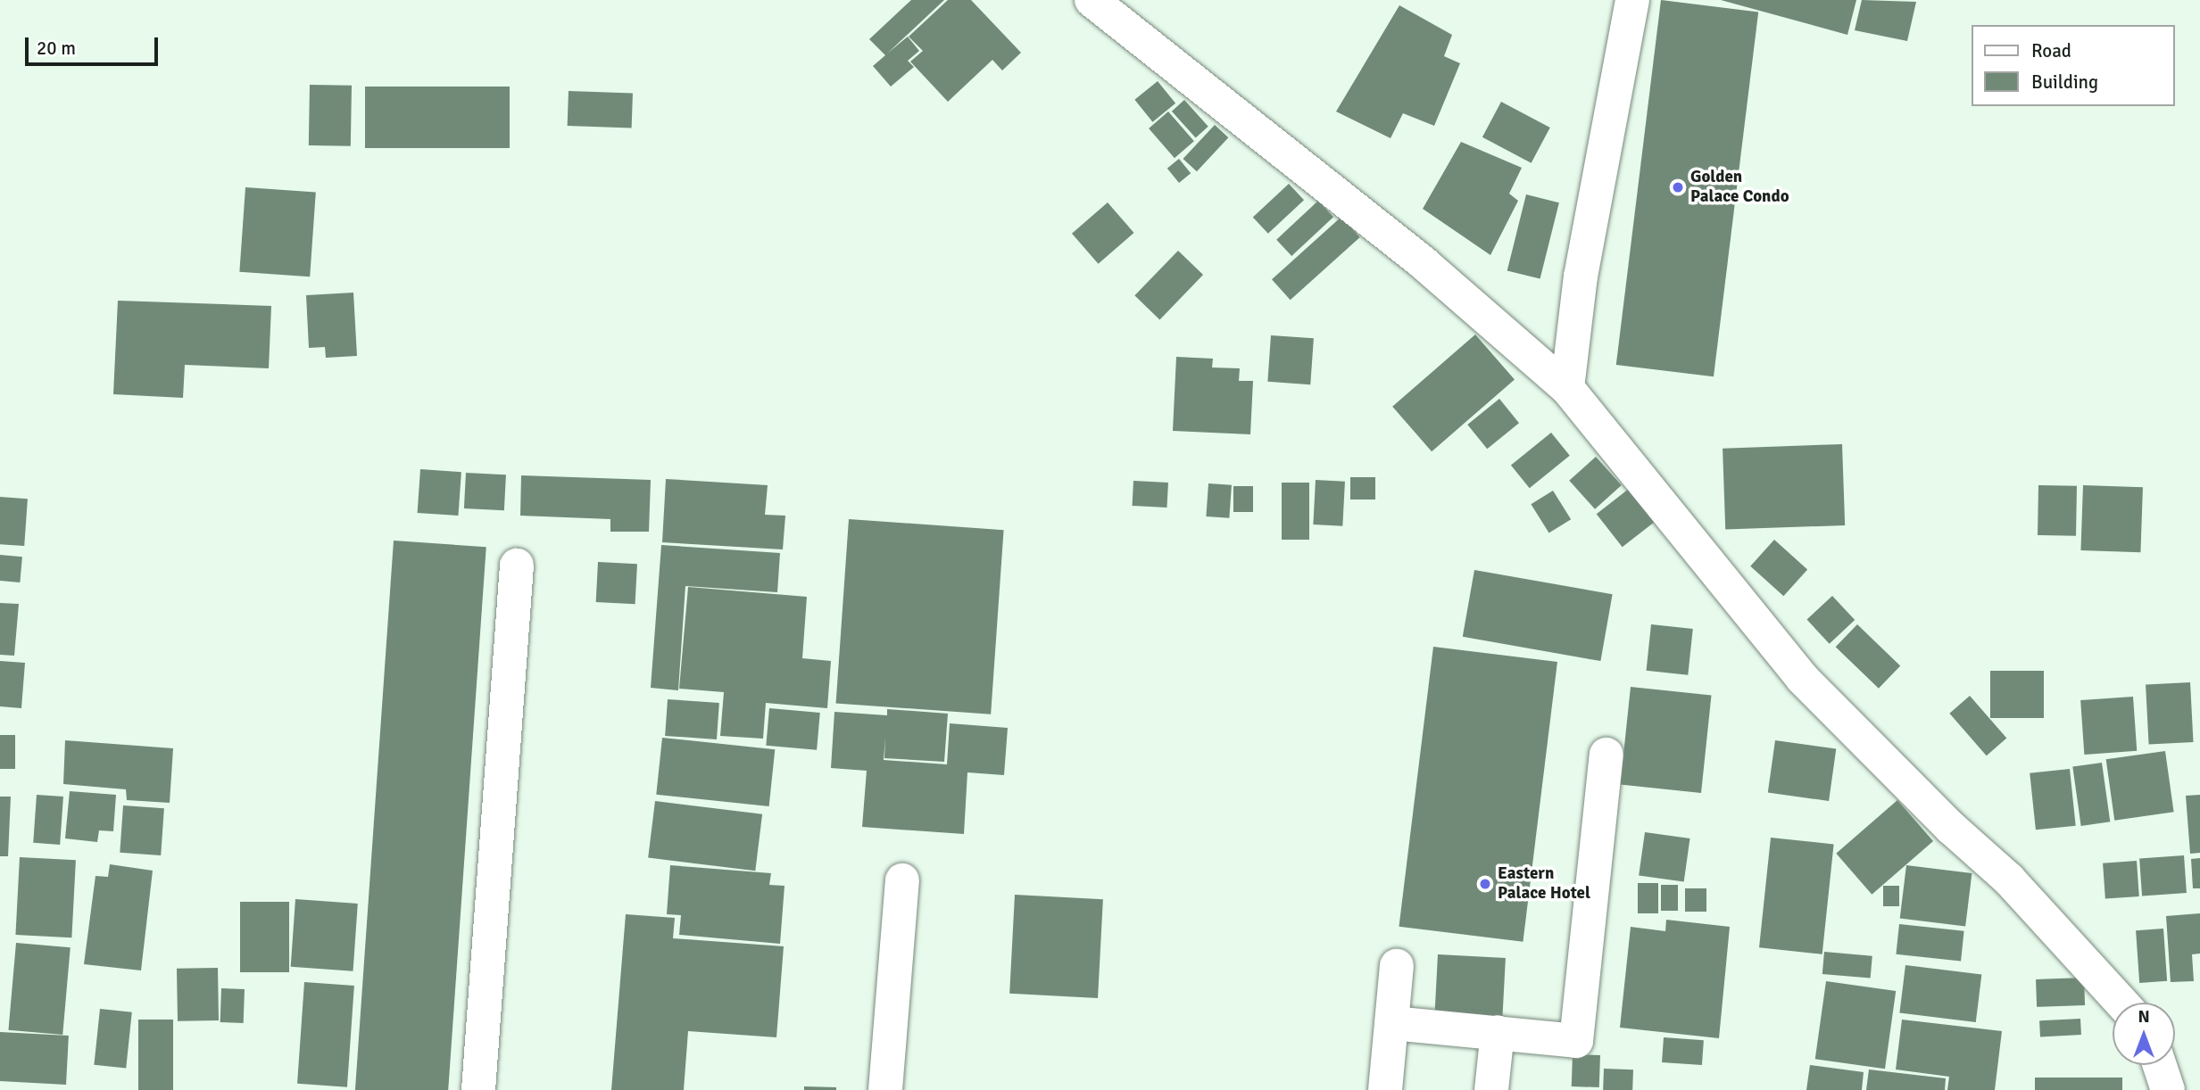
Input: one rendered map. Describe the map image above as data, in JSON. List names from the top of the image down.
{
  "places": ["Golden Palace Condo", "Eastern Palace Hotel"],
  "legend": ["Road", "Building"],
  "scale_bar": "20 m",
  "north": "top"
}
